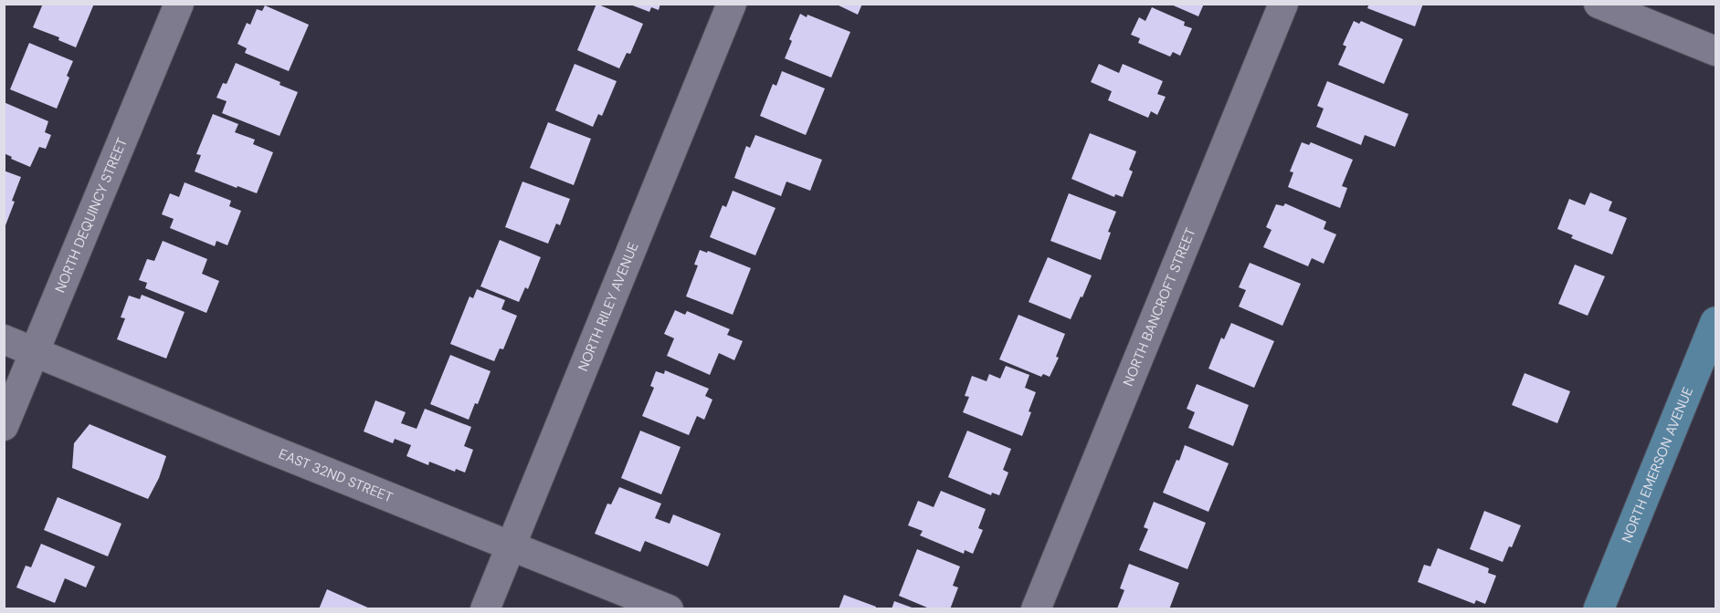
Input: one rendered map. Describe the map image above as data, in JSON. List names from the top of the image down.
{
  "streets": {
    "main road": ["NORTH EMERSON AVENUE"],
    "street": [
      "NORTH DEQUINCY STREET",
      "NORTH RILEY AVENUE",
      "NORTH BANCROFT STREET",
      "EAST 32ND STREET"
    ]
  },
  "crossings": [
    ["NORTH DEQUINCY STREET", "EAST 32ND STREET"],
    ["NORTH RILEY AVENUE", "EAST 32ND STREET"]
  ]
}
